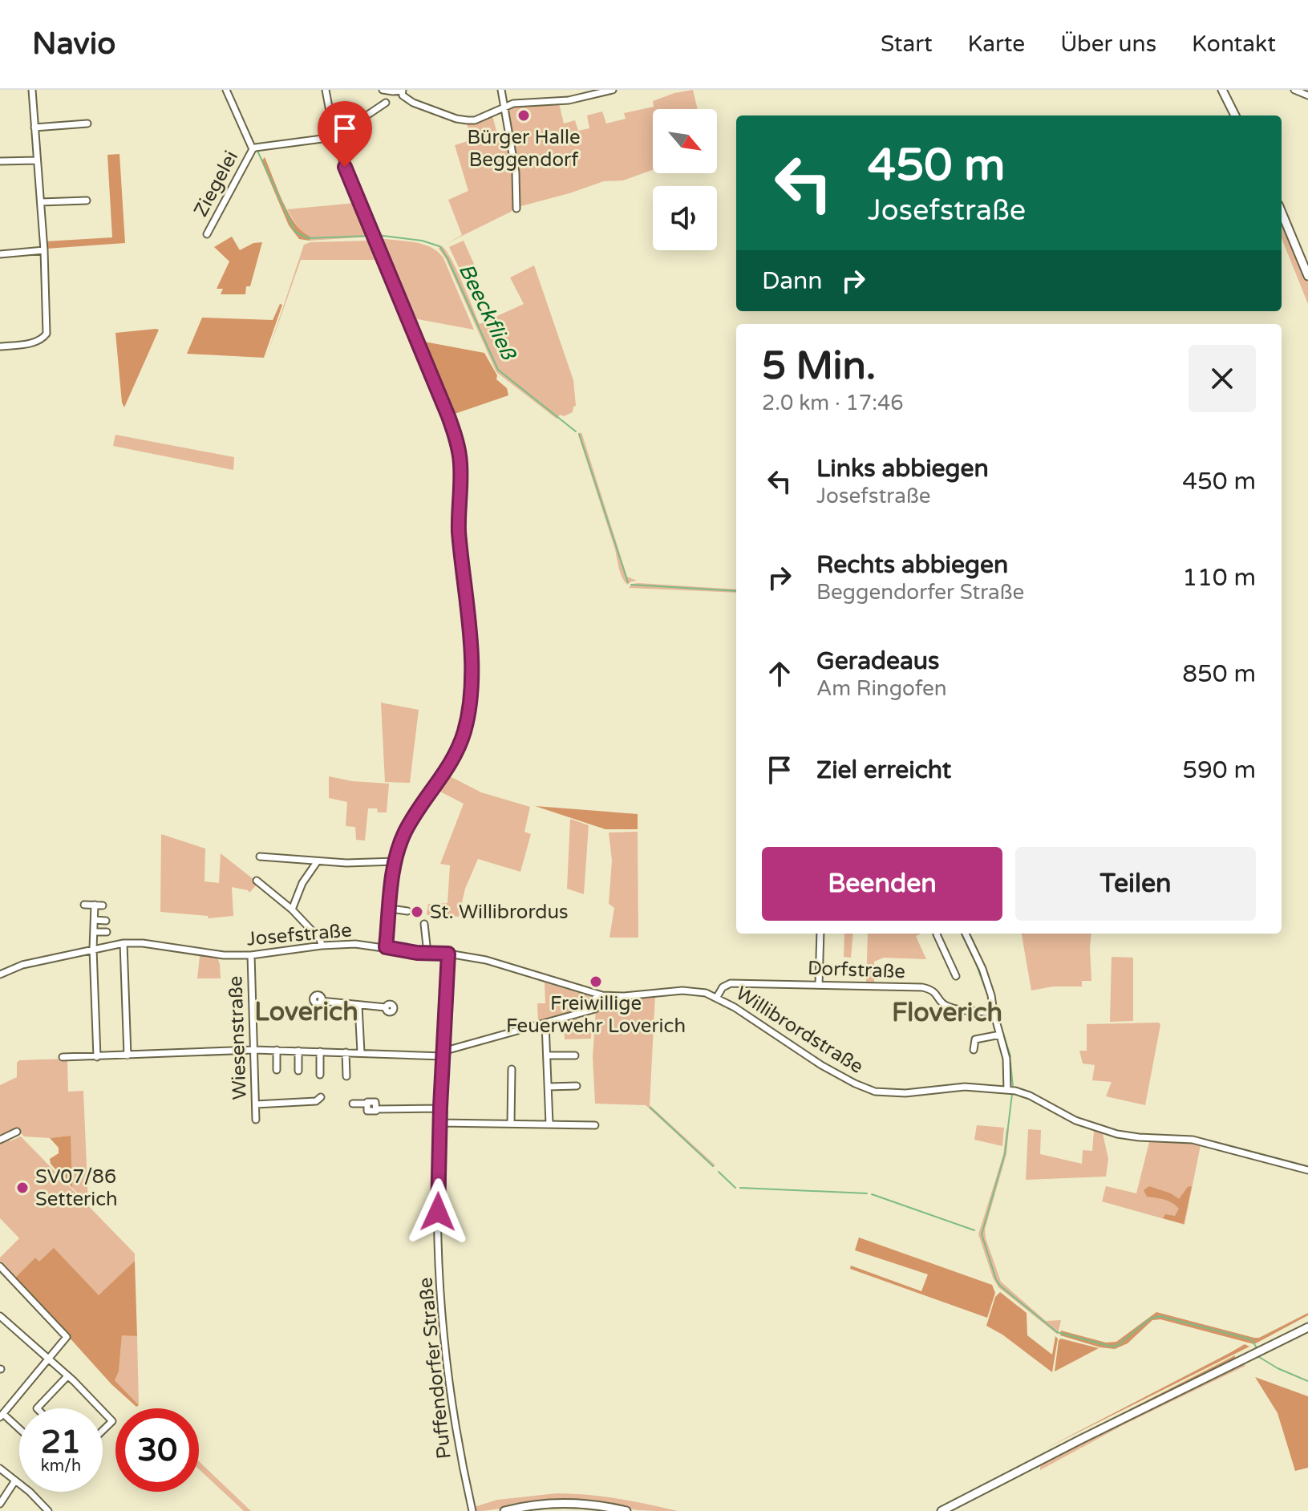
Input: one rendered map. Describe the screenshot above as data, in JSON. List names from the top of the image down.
{
  "streets": {
    "street": [
      "Ziegelei",
      "Josefstraße",
      "Dorfstraße",
      "Willibrordstraße",
      "Wiesenstraße",
      "Puffendorfer Straße"
    ]
  },
  "crossings": [
    ["Josefstraße", "Dorfstraße"],
    ["Josefstraße", "Willibrordstraße"],
    ["Josefstraße", "Wiesenstraße"],
    ["Josefstraße", "Puffendorfer Straße"],
    ["Dorfstraße", "Willibrordstraße"]
  ],
  "districts": ["Loverich", "Floverich"],
  "water": ["Beeckfließ"],
  "places": [
    "Bürger Halle Beggendorf",
    "St. Willibrordus",
    "Freiwillige Feuerwehr Loverich",
    "SV07/86 Setterich"
  ],
  "north": "bottom right",
  "page": {
    "header": "Navio",
    "nav": [
      "Start",
      "Karte",
      "Über uns",
      "Kontakt"
    ],
    "turn": ["450 m", "Josefstraße"],
    "then": "Dann",
    "heading": ["5 Min.", "2.0 km · 17:46"],
    "list": [
      {
        "name": "Links abbiegen",
        "note": "Josefstraße",
        "value": "450 m"
      },
      {
        "name": "Rechts abbiegen",
        "note": "Beggendorfer Straße",
        "value": "110 m"
      },
      {
        "name": "Geradeaus",
        "note": "Am Ringofen",
        "value": "850 m"
      },
      {
        "name": "Ziel erreicht",
        "value": "590 m"
      }
    ],
    "buttons": ["Beenden", "Teilen"],
    "speed": "21 km/h",
    "limit": "30"
  }
}
